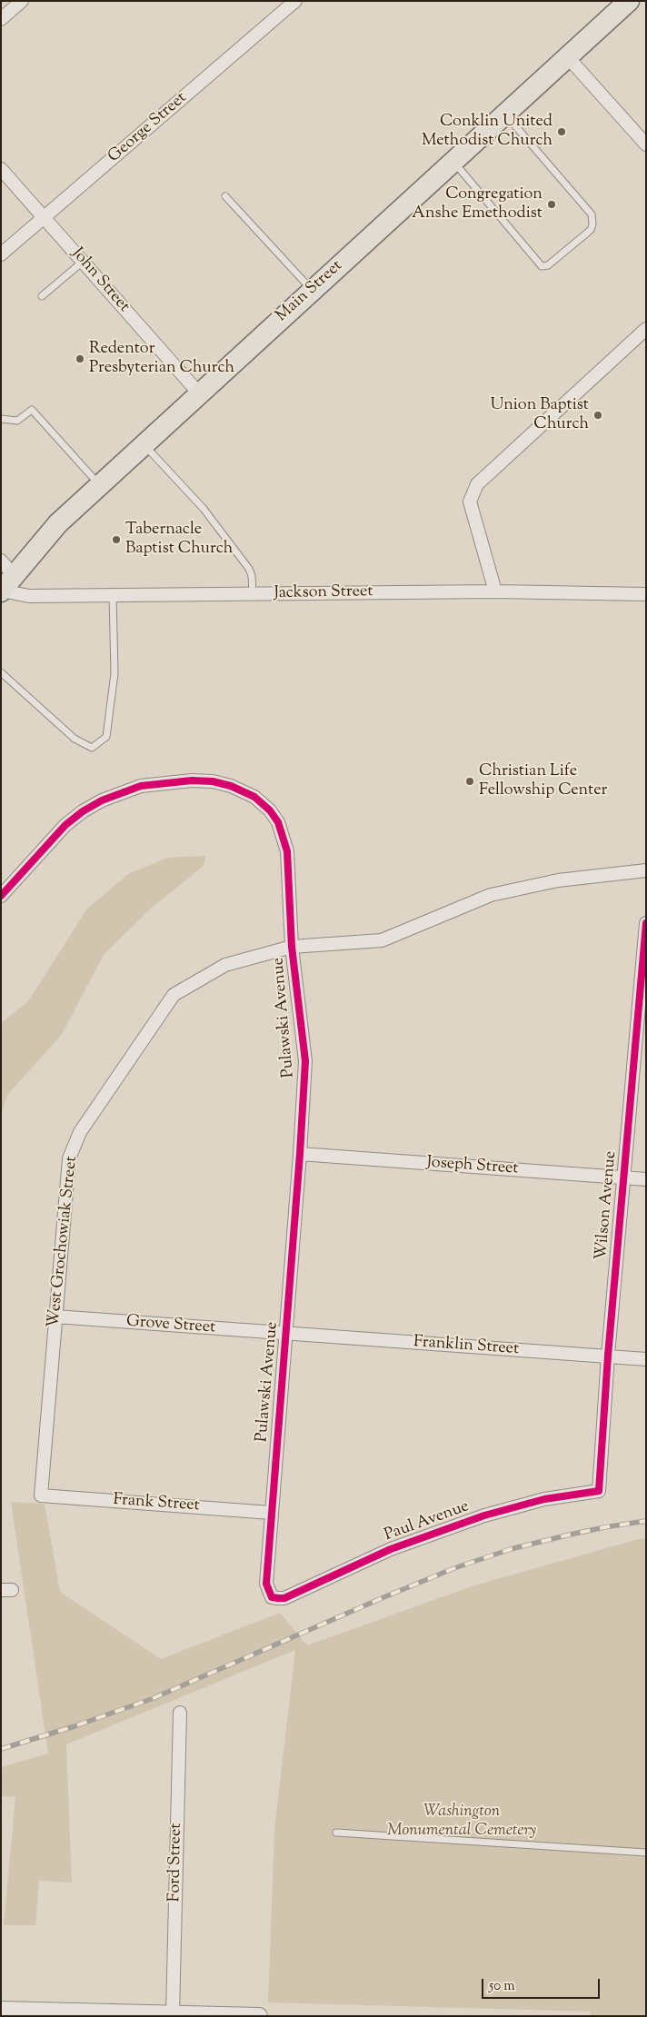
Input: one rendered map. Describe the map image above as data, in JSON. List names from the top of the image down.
{
  "streets": {
    "main road": ["Main Street"],
    "street": [
      "George Street",
      "John Street",
      "Jackson Street",
      "Pulawski Avenue",
      "Joseph Street",
      "Wilson Avenue",
      "West Grochowiak Street",
      "Grove Street",
      "Franklin Street",
      "Frank Street",
      "Paul Avenue",
      "Ford Street"
    ]
  },
  "crossings": [
    ["George Street", "John Street"],
    ["John Street", "Main Street"],
    ["Main Street", "Jackson Street"],
    ["Pulawski Avenue", "Joseph Street"],
    ["Pulawski Avenue", "West Grochowiak Street"],
    ["Pulawski Avenue", "Grove Street"],
    ["Pulawski Avenue", "Franklin Street"],
    ["Pulawski Avenue", "Frank Street"],
    ["Pulawski Avenue", "Paul Avenue"],
    ["Joseph Street", "Wilson Avenue"],
    ["Wilson Avenue", "Franklin Street"],
    ["Wilson Avenue", "Paul Avenue"],
    ["West Grochowiak Street", "Grove Street"],
    ["West Grochowiak Street", "Frank Street"],
    ["Grove Street", "Franklin Street"]
  ],
  "parks": ["Washington Monumental Cemetery"],
  "places": [
    "Conklin United Methodist Church",
    "Congregation Anshe Emethodist",
    "Redentor Presbyterian Church",
    "Union Baptist Church",
    "Tabernacle Baptist Church",
    "Christian Life Fellowship Center"
  ],
  "scale_bar": "50 m"
}
